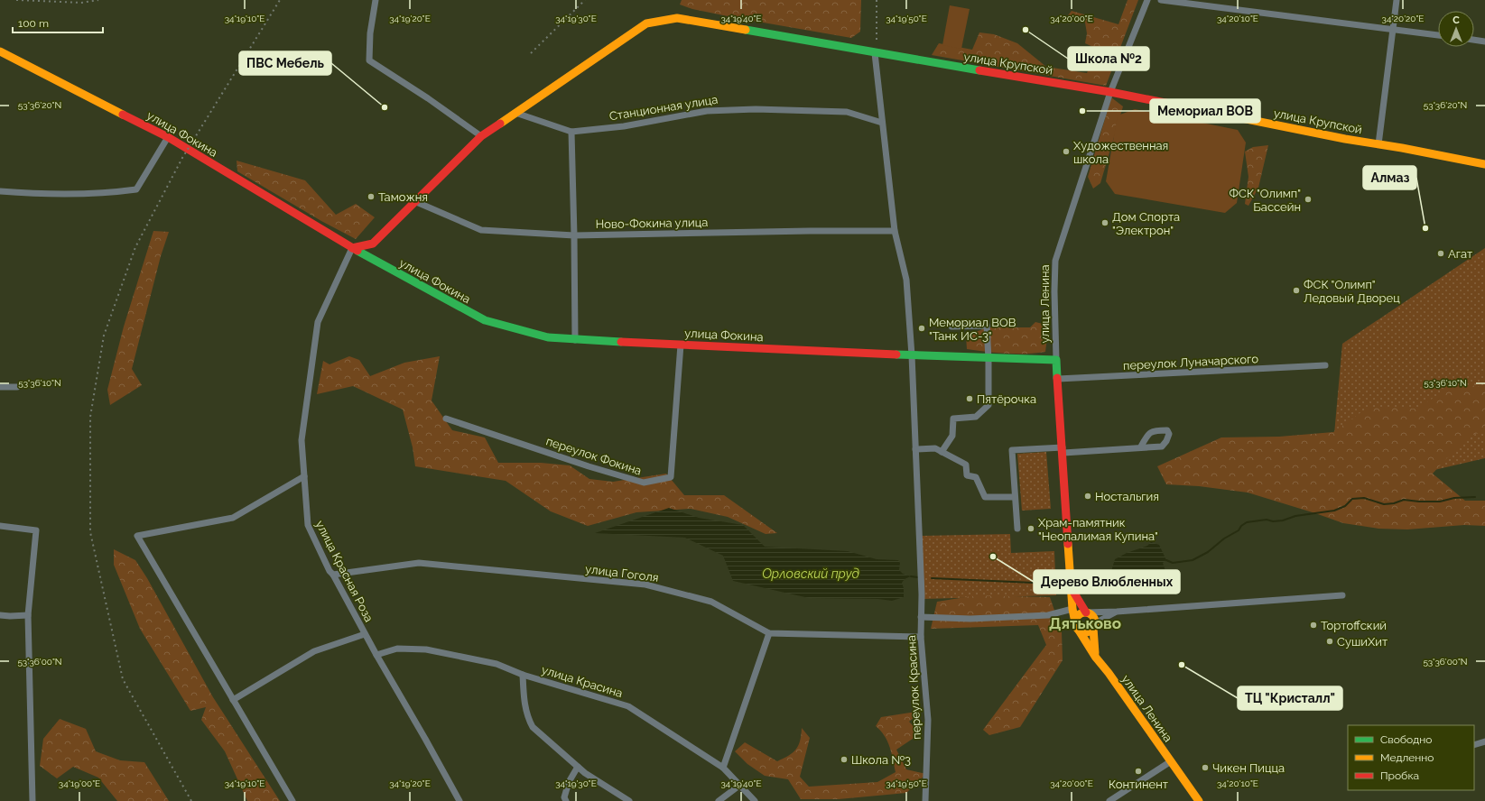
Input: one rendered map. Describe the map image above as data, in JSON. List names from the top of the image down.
{
  "streets": {
    "main road": ["улица Крупской", "улица Фокина", "улица Ленина"],
    "street": [
      "Станционная улица",
      "Ново-Фокина улица",
      "переулок Луначарского",
      "переулок Фокина",
      "улица Красная Роза",
      "улица Гоголя",
      "улица Красина",
      "переулок Красина"
    ]
  },
  "crossings": [
    ["улица Крупской", "Станционная улица"],
    ["улица Крупской", "улица Ленина"],
    ["улица Фокина", "улица Ленина"],
    ["улица Фокина", "переулок Фокина"],
    ["улица Фокина", "улица Красная Роза"],
    ["улица Ленина", "переулок Луначарского"],
    ["улица Красная Роза", "улица Гоголя"],
    ["улица Красная Роза", "улица Красина"],
    ["улица Гоголя", "переулок Красина"]
  ],
  "districts": ["Дятьково"],
  "water": ["Орловский пруд"],
  "places": [
    "Школа №2",
    "ПВС Мебель",
    "Мемориал ВОВ",
    "Художественная школа",
    "Таможня",
    "ФСК \"Олимп\" Бассейн",
    "Дом Спорта \"Электрон\"",
    "Алмаз",
    "Агат",
    "ФСК \"Олимп\" Ледовый Дворец",
    "Мемориал ВОВ \"Танк ИС-3\"",
    "Пятёрочка",
    "Ностальгия",
    "Храм-памятник \"Неопалимая Купина\"",
    "Дерево Влюбленных",
    "Тортоffский",
    "СушиХит",
    "ТЦ \"Кристалл\"",
    "Школа №3",
    "Чикен Пицца",
    "Континент"
  ],
  "legend": ["Свободно", "Медленно", "Пробка"],
  "scale_bar": "100 m",
  "north": "top",
  "coordinates": [
    "34°19'10\"E",
    "34°19'20\"E",
    "34°19'30\"E",
    "34°19'40\"E",
    "34°19'50\"E",
    "34°20'00\"E",
    "34°20'10\"E",
    "34°20'20\"E",
    "53°36'20\"N",
    "53°36'10\"N",
    "53°36'00\"N",
    "34°19'00\"E"
  ]
}
